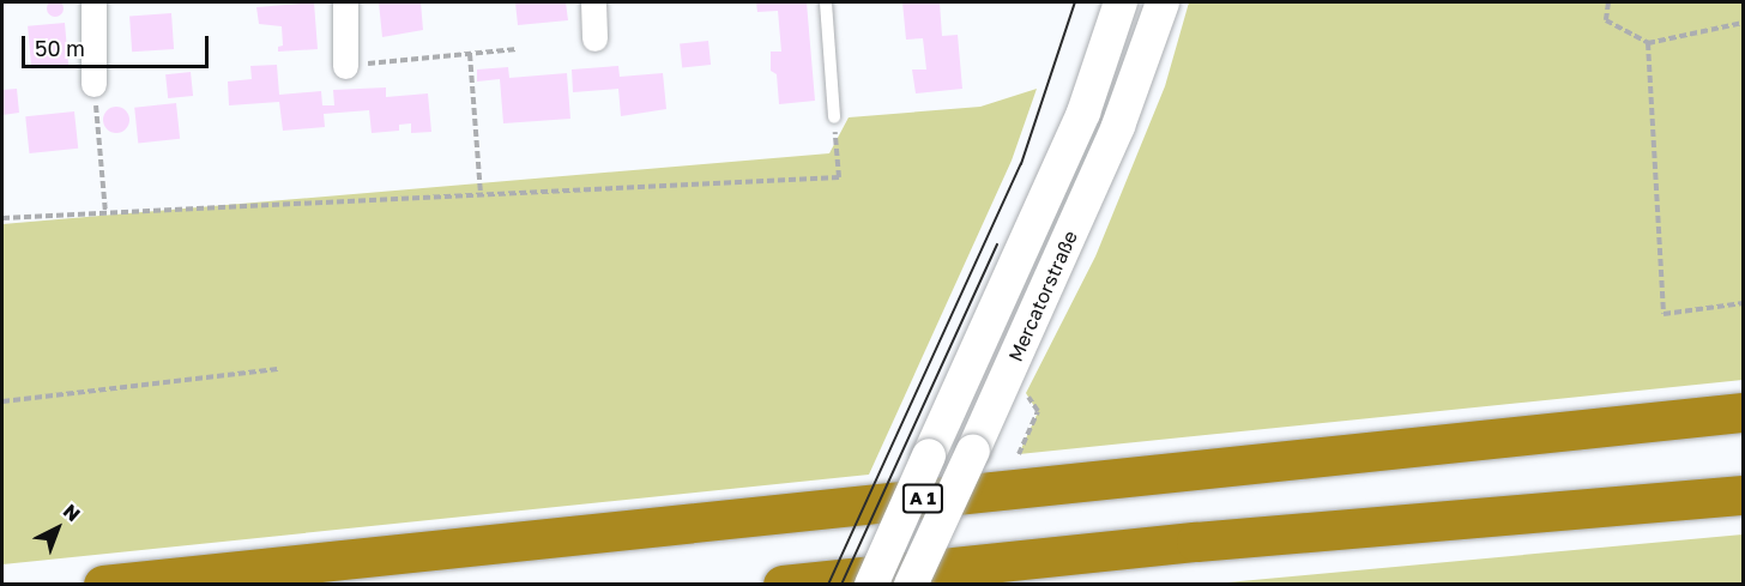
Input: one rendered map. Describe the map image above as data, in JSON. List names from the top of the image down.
{
  "streets": {
    "highway": ["A 1"],
    "main road": ["Mercatorstraße"]
  },
  "scale_bar": "50 m",
  "north": "top right"
}
